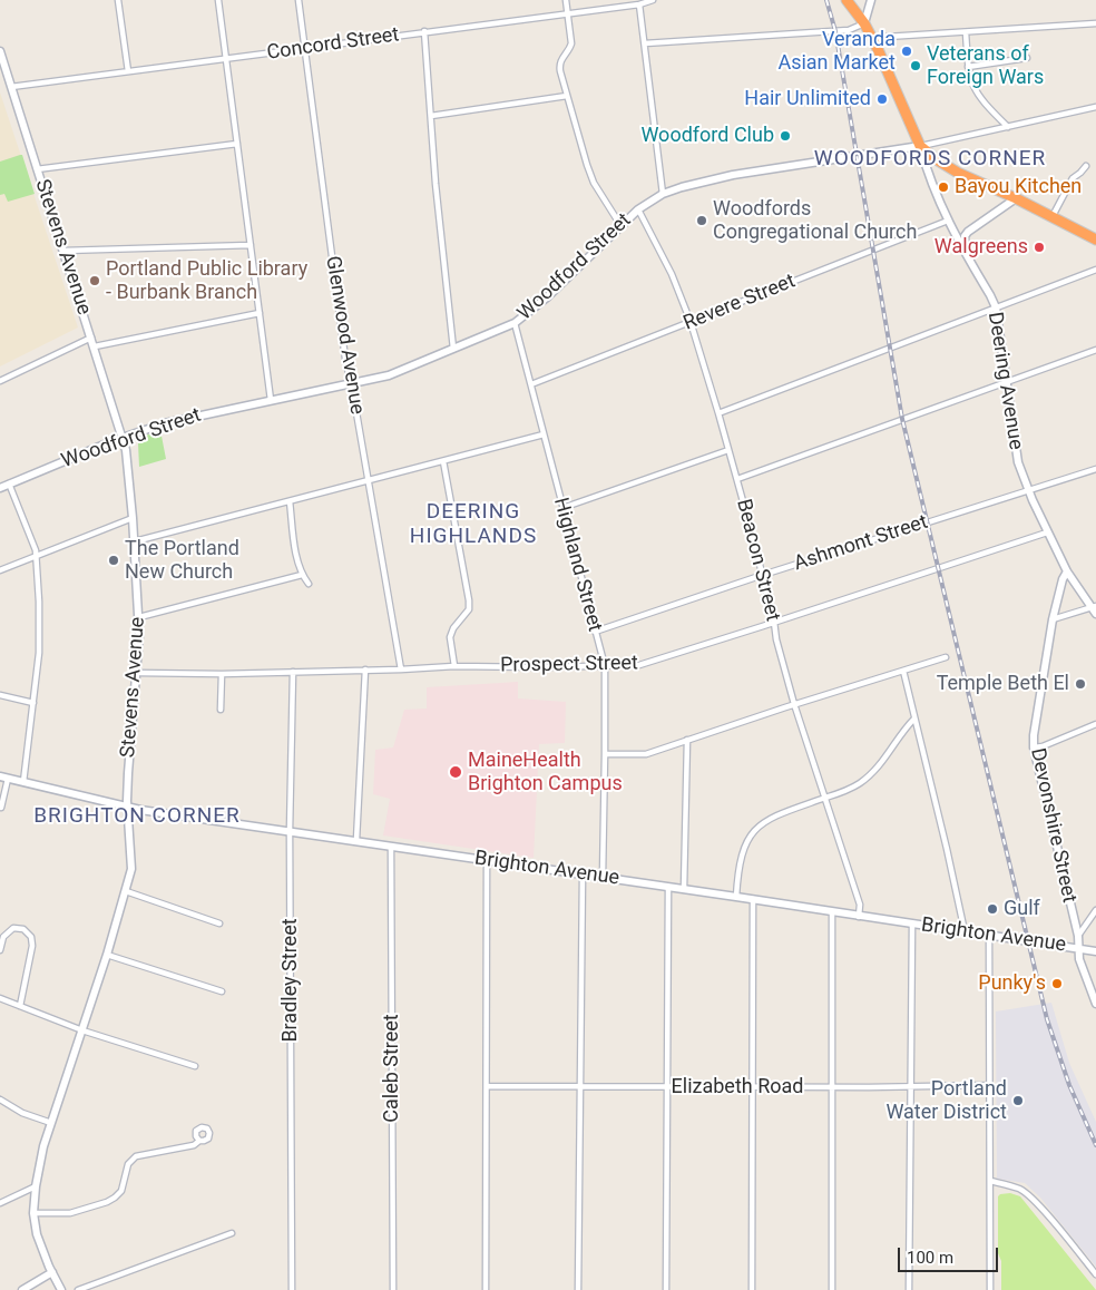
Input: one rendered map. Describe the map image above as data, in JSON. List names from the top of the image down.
{
  "streets": {
    "main road": [
      "Stevens Avenue",
      "Woodford Street",
      "Deering Avenue",
      "Devonshire Street",
      "Brighton Avenue"
    ],
    "street": [
      "Concord Street",
      "Revere Street",
      "Glenwood Avenue",
      "Ashmont Street",
      "Beacon Street",
      "Highland Street",
      "Prospect Street",
      "Bradley Street",
      "Caleb Street",
      "Elizabeth Road"
    ]
  },
  "crossings": [
    ["Concord Street", "Stevens Avenue"],
    ["Concord Street", "Glenwood Avenue"],
    ["Stevens Avenue", "Woodford Street"],
    ["Stevens Avenue", "Prospect Street"],
    ["Stevens Avenue", "Brighton Avenue"],
    ["Woodford Street", "Glenwood Avenue"],
    ["Woodford Street", "Deering Avenue"],
    ["Woodford Street", "Beacon Street"],
    ["Woodford Street", "Highland Street"],
    ["Revere Street", "Deering Avenue"],
    ["Revere Street", "Beacon Street"],
    ["Revere Street", "Highland Street"],
    ["Glenwood Avenue", "Prospect Street"],
    ["Deering Avenue", "Ashmont Street"],
    ["Deering Avenue", "Prospect Street"],
    ["Deering Avenue", "Devonshire Street"],
    ["Ashmont Street", "Beacon Street"],
    ["Ashmont Street", "Highland Street"],
    ["Beacon Street", "Prospect Street"],
    ["Beacon Street", "Brighton Avenue"],
    ["Highland Street", "Prospect Street"],
    ["Highland Street", "Brighton Avenue"],
    ["Prospect Street", "Bradley Street"],
    ["Devonshire Street", "Brighton Avenue"],
    ["Brighton Avenue", "Bradley Street"],
    ["Brighton Avenue", "Caleb Street"]
  ],
  "districts": ["WOODFORDS CORNER", "DEERING HIGHLANDS", "BRIGHTON CORNER"],
  "places": [
    "Veranda Asian Market",
    "Veterans of Foreign Wars",
    "Hair Unlimited",
    "Woodford Club",
    "Bayou Kitchen",
    "Woodfords Congregational Church",
    "Walgreens",
    "Portland Public Library - Burbank Branch",
    "The Portland New Church",
    "Temple Beth El",
    "MaineHealth Brighton Campus",
    "Gulf",
    "Punky's",
    "Portland Water District"
  ],
  "scale_bar": "100 m"
}
